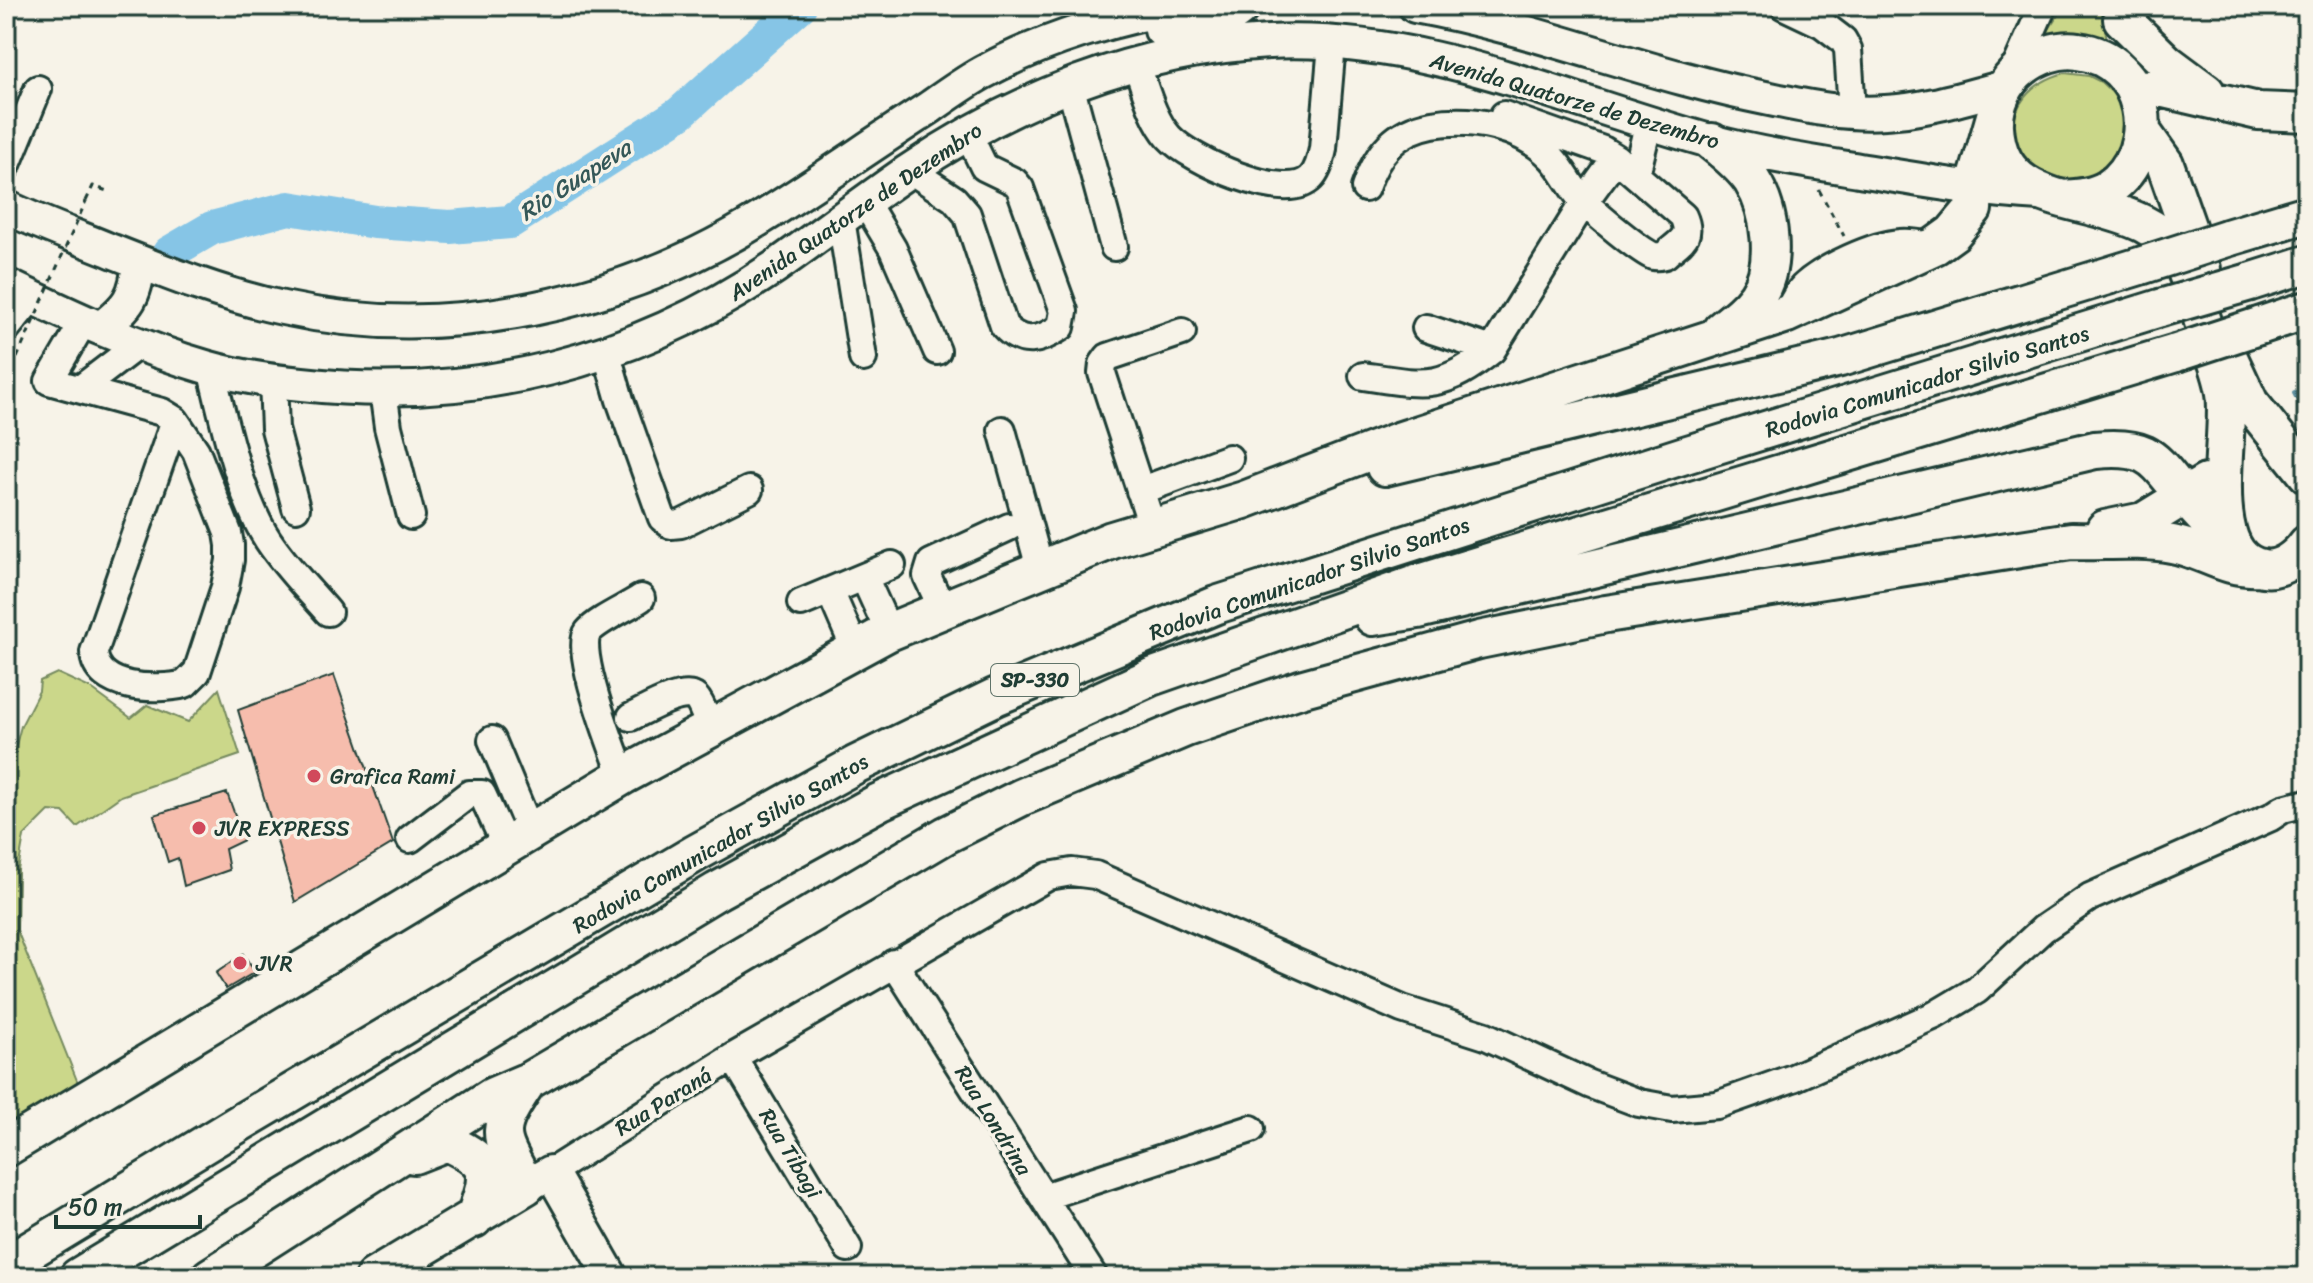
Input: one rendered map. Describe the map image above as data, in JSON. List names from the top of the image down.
{
  "streets": {
    "highway": ["Rodovia Comunicador Silvio Santos", "SP-330", "Rua Paraná"],
    "main road": ["Avenida Quatorze de Dezembro"],
    "street": ["Rua Londrina", "Rua Tibagi"]
  },
  "crossings": [
    ["Rua Paraná", "Rua Londrina"],
    ["Rua Paraná", "Rua Tibagi"]
  ],
  "water": ["Rio Guapeva"],
  "places": ["Grafica Rami", "JVR EXPRESS", "JVR"],
  "scale_bar": "50 m"
}
